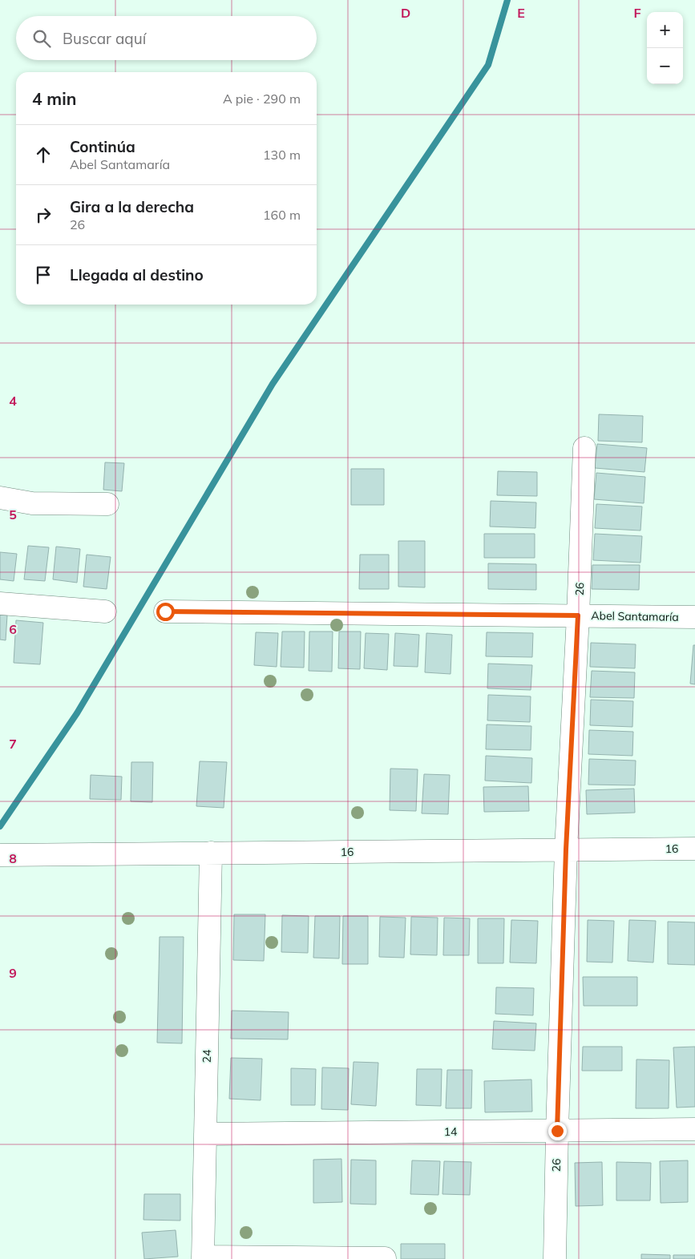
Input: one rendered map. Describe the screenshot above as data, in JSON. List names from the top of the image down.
{
  "streets": {
    "street": [
      "26",
      "Abel Santamaría",
      "16",
      "24",
      "14"
    ]
  },
  "crossings": [
    ["26", "Abel Santamaría"],
    ["26", "16"],
    ["26", "14"],
    ["16", "24"],
    ["24", "14"]
  ],
  "page": {
    "map_buttons": ["+", "−"],
    "search": "Buscar aquí",
    "heading": ["4 min", "A pie · 290 m"],
    "list": [
      ["Continúa", "Abel Santamaría", "130 m"],
      ["Gira a la derecha", "26", "160 m"],
      "Llegada al destino"
    ]
  },
  "grid": {
    "columns": ["D", "E", "F"],
    "rows": [
      "4",
      "5",
      "6",
      "7",
      "8",
      "9"
    ]
  }
}
